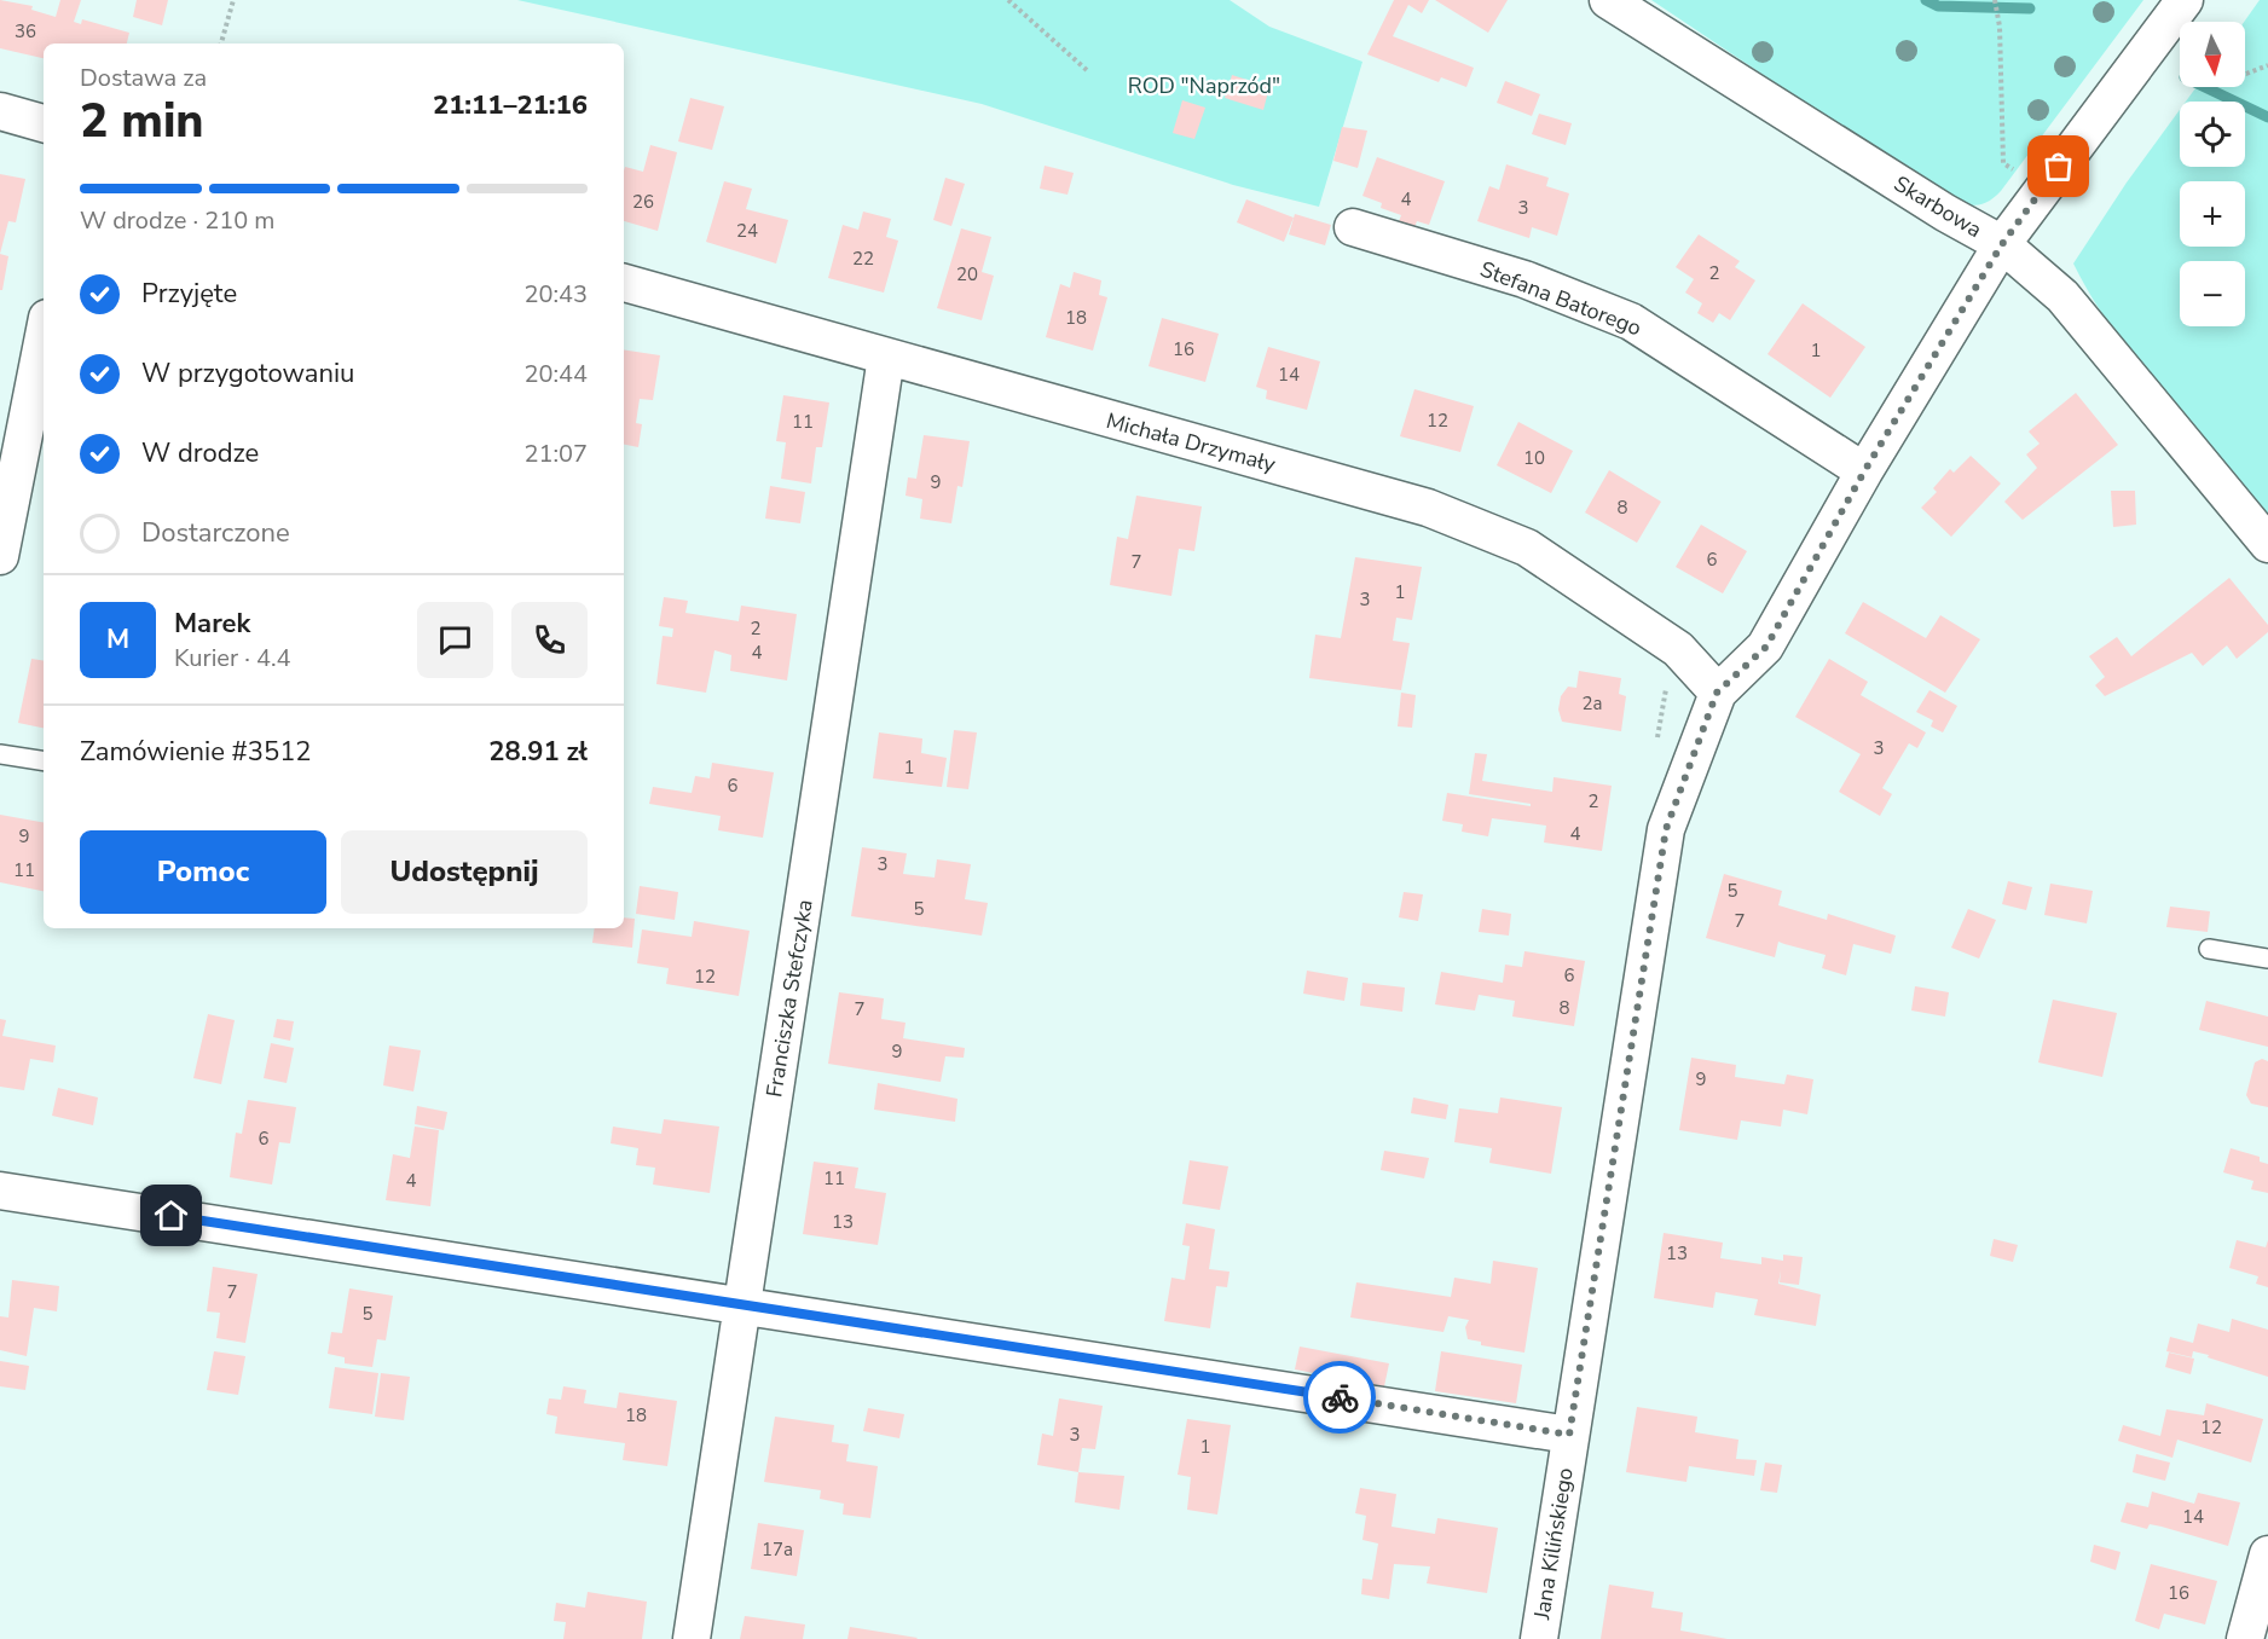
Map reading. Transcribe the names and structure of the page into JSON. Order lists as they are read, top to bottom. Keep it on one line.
{"streets":{"street":["Skarbowa","Stefana Batorego","Michała Drzymały","Franciszka Stefczyka","Jana Kilińskiego"]},"crossings":[["Skarbowa","Jana Kilińskiego"],["Stefana Batorego","Jana Kilińskiego"],["Michała Drzymały","Franciszka Stefczyka"],["Michała Drzymały","Jana Kilińskiego"]],"parks":["ROD \"Naprzód\""],"house_numbers":["36","4","26","3","24","22","2","20","18","16","1","14","12","11","10","9","8","6","7","1","3","2","4","2a","3","1","6","2","4","9","3","11","5","5","7","6","12","8","7","9","9","6","11","4","13","13","7","5","18","12","3","1","14","17a","16"],"north":"bottom","page":{"map_buttons":["+","−"],"heading":["2 min","Dostawa za","21:11–21:16"],"panel":["Marek","Kurier · 4.4","Zamówienie #3512","28.91 zł"],"bar":"W drodze · 210 m","list":[["Przyjęte","20:43"],["W przygotowaniu","20:44"],["W drodze","21:07"],"Dostarczone"],"round":"M","buttons":["Pomoc","Udostępnij"]}}
